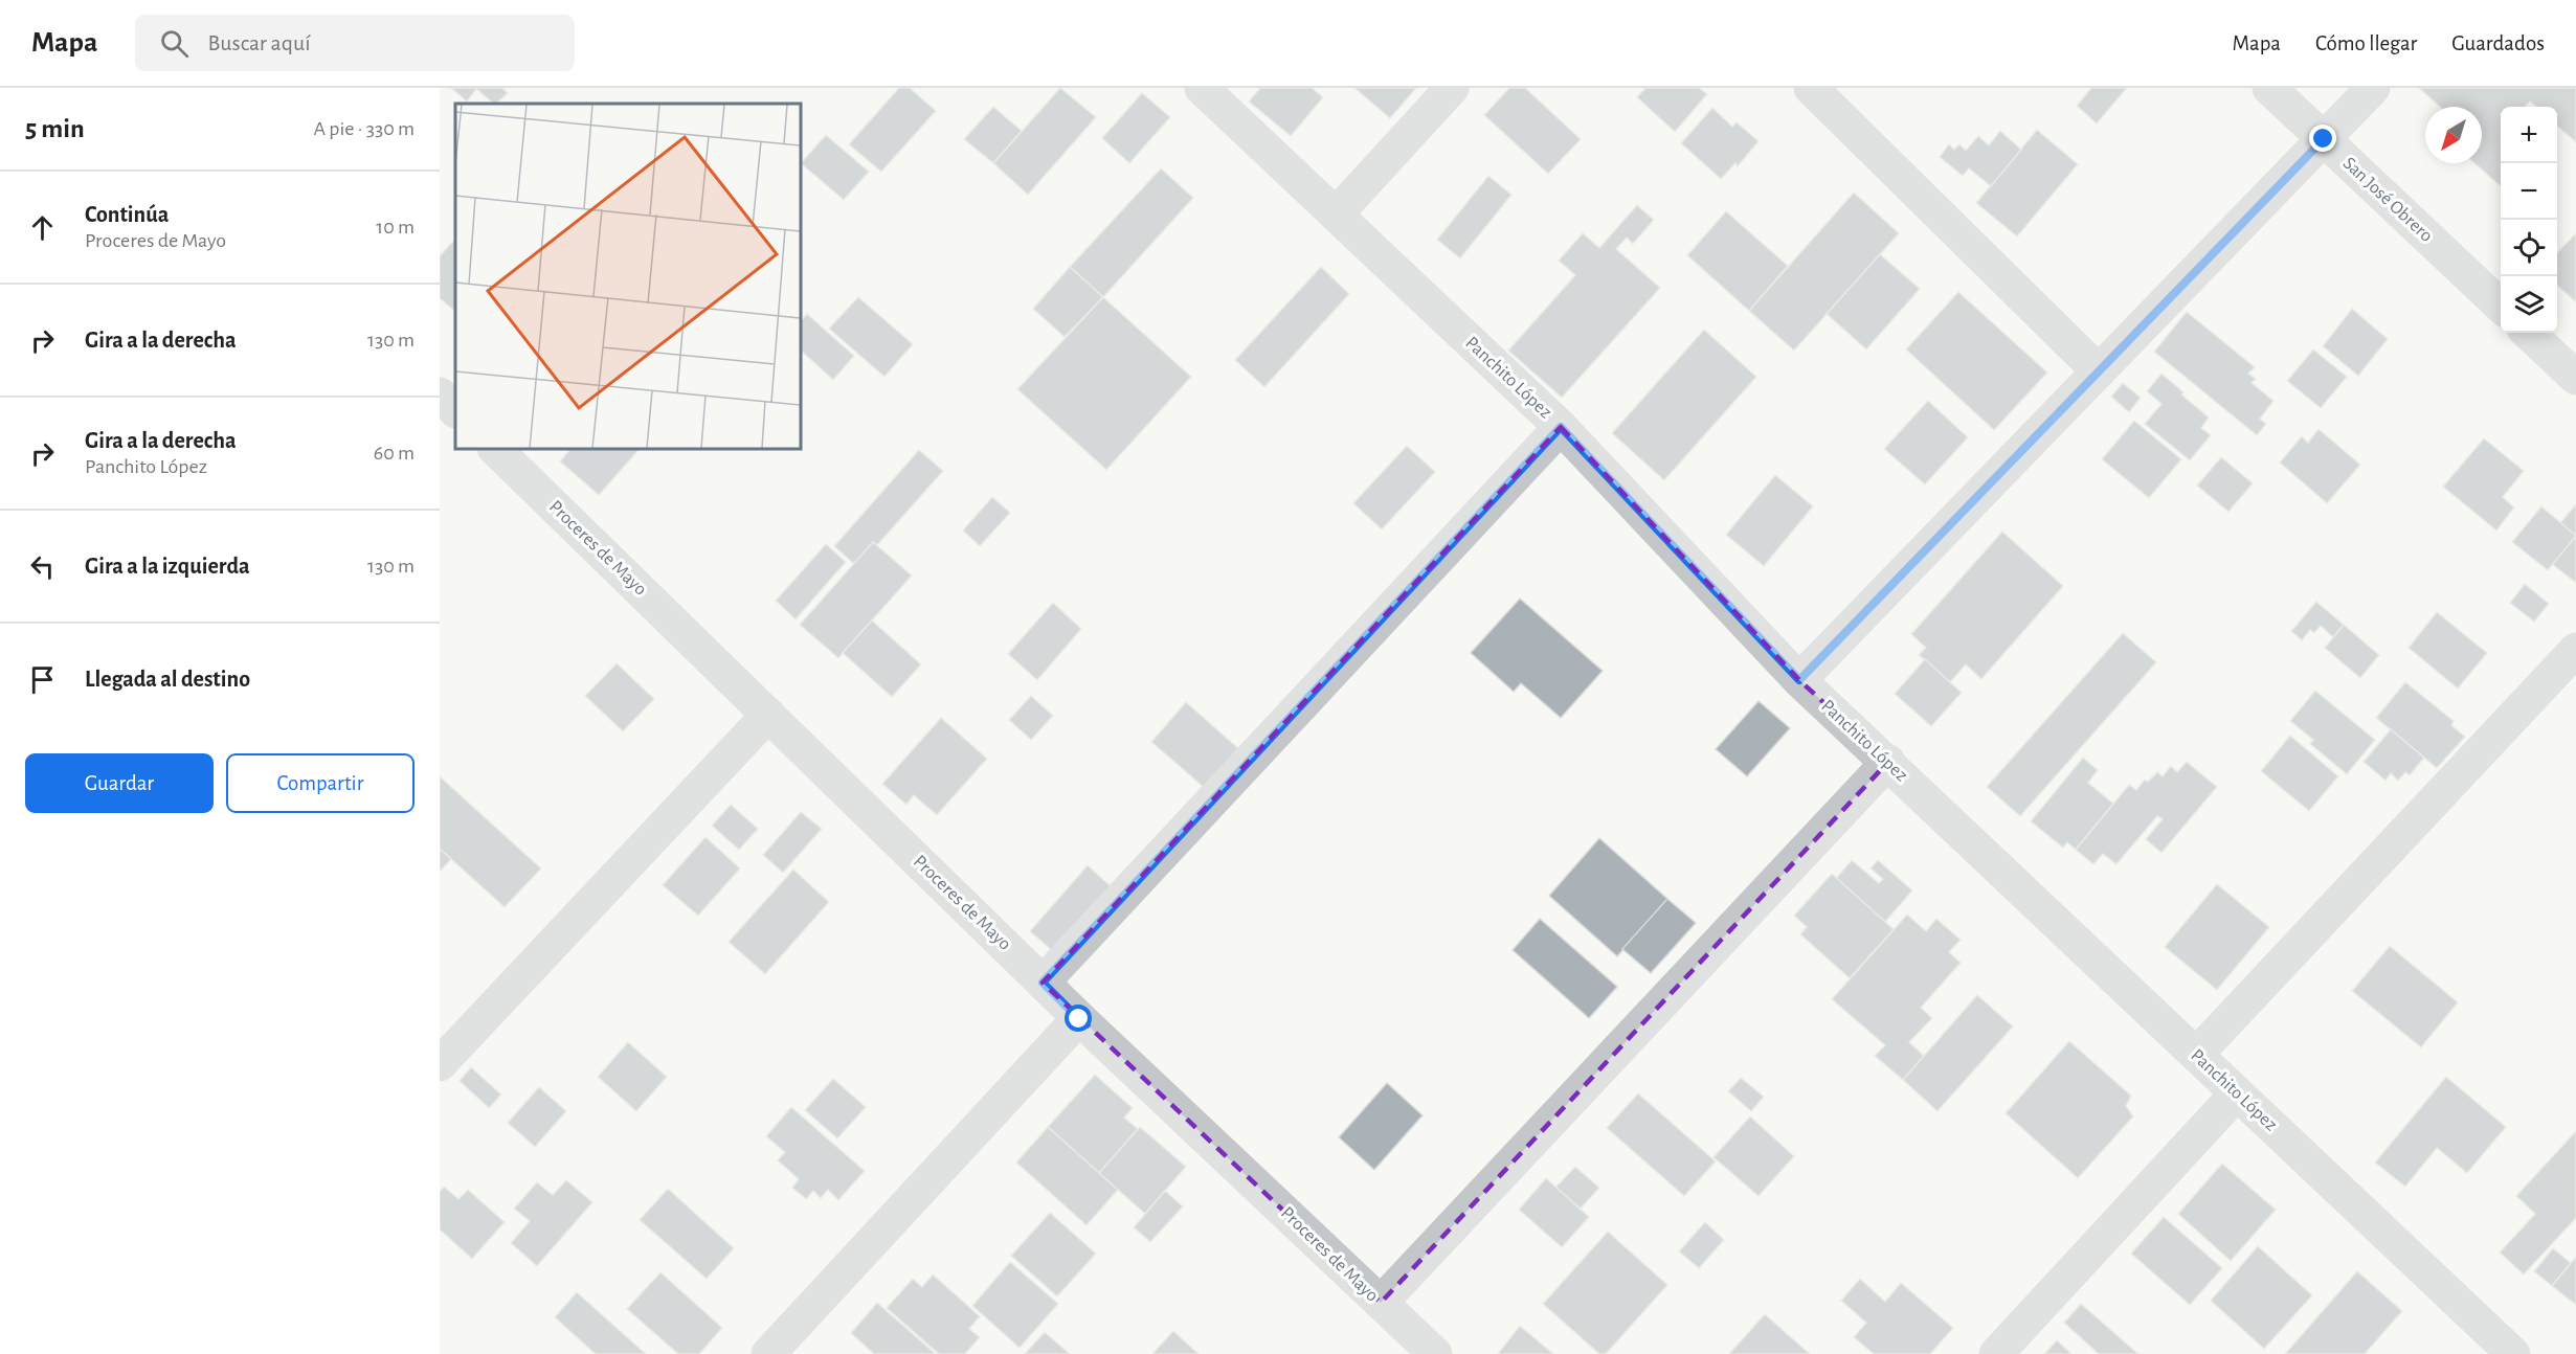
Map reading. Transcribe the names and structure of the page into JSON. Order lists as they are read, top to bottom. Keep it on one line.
{"streets":{"street":["San José Obrero","Panchito López","Proceres de Mayo"]},"north":"bottom left","page":{"header":"Mapa","search":"Buscar aquí","nav":["Mapa","Cómo llegar","Guardados"],"heading":["5 min","A pie · 330 m"],"map_buttons":["+","−"],"list":[["Continúa","Proceres de Mayo","10 m"],["Gira a la derecha","130 m"],["Gira a la derecha","Panchito López","60 m"],["Gira a la izquierda","130 m"],"Llegada al destino"],"buttons":["Guardar","Compartir"]}}
